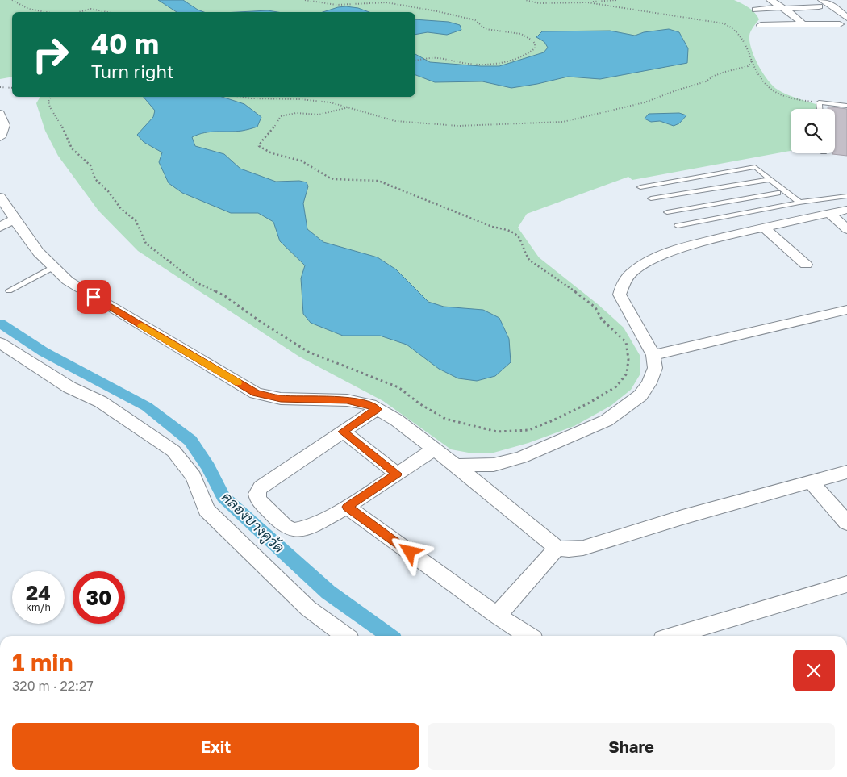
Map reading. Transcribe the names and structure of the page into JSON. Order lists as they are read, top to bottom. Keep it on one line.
{"water":["คลองบางคูวัด"],"page":{"turn":["40 m","Turn right"],"speed":"24 km/h","limit":"30","heading":["1 min","320 m · 22:27"],"buttons":["Exit","Share"]}}
